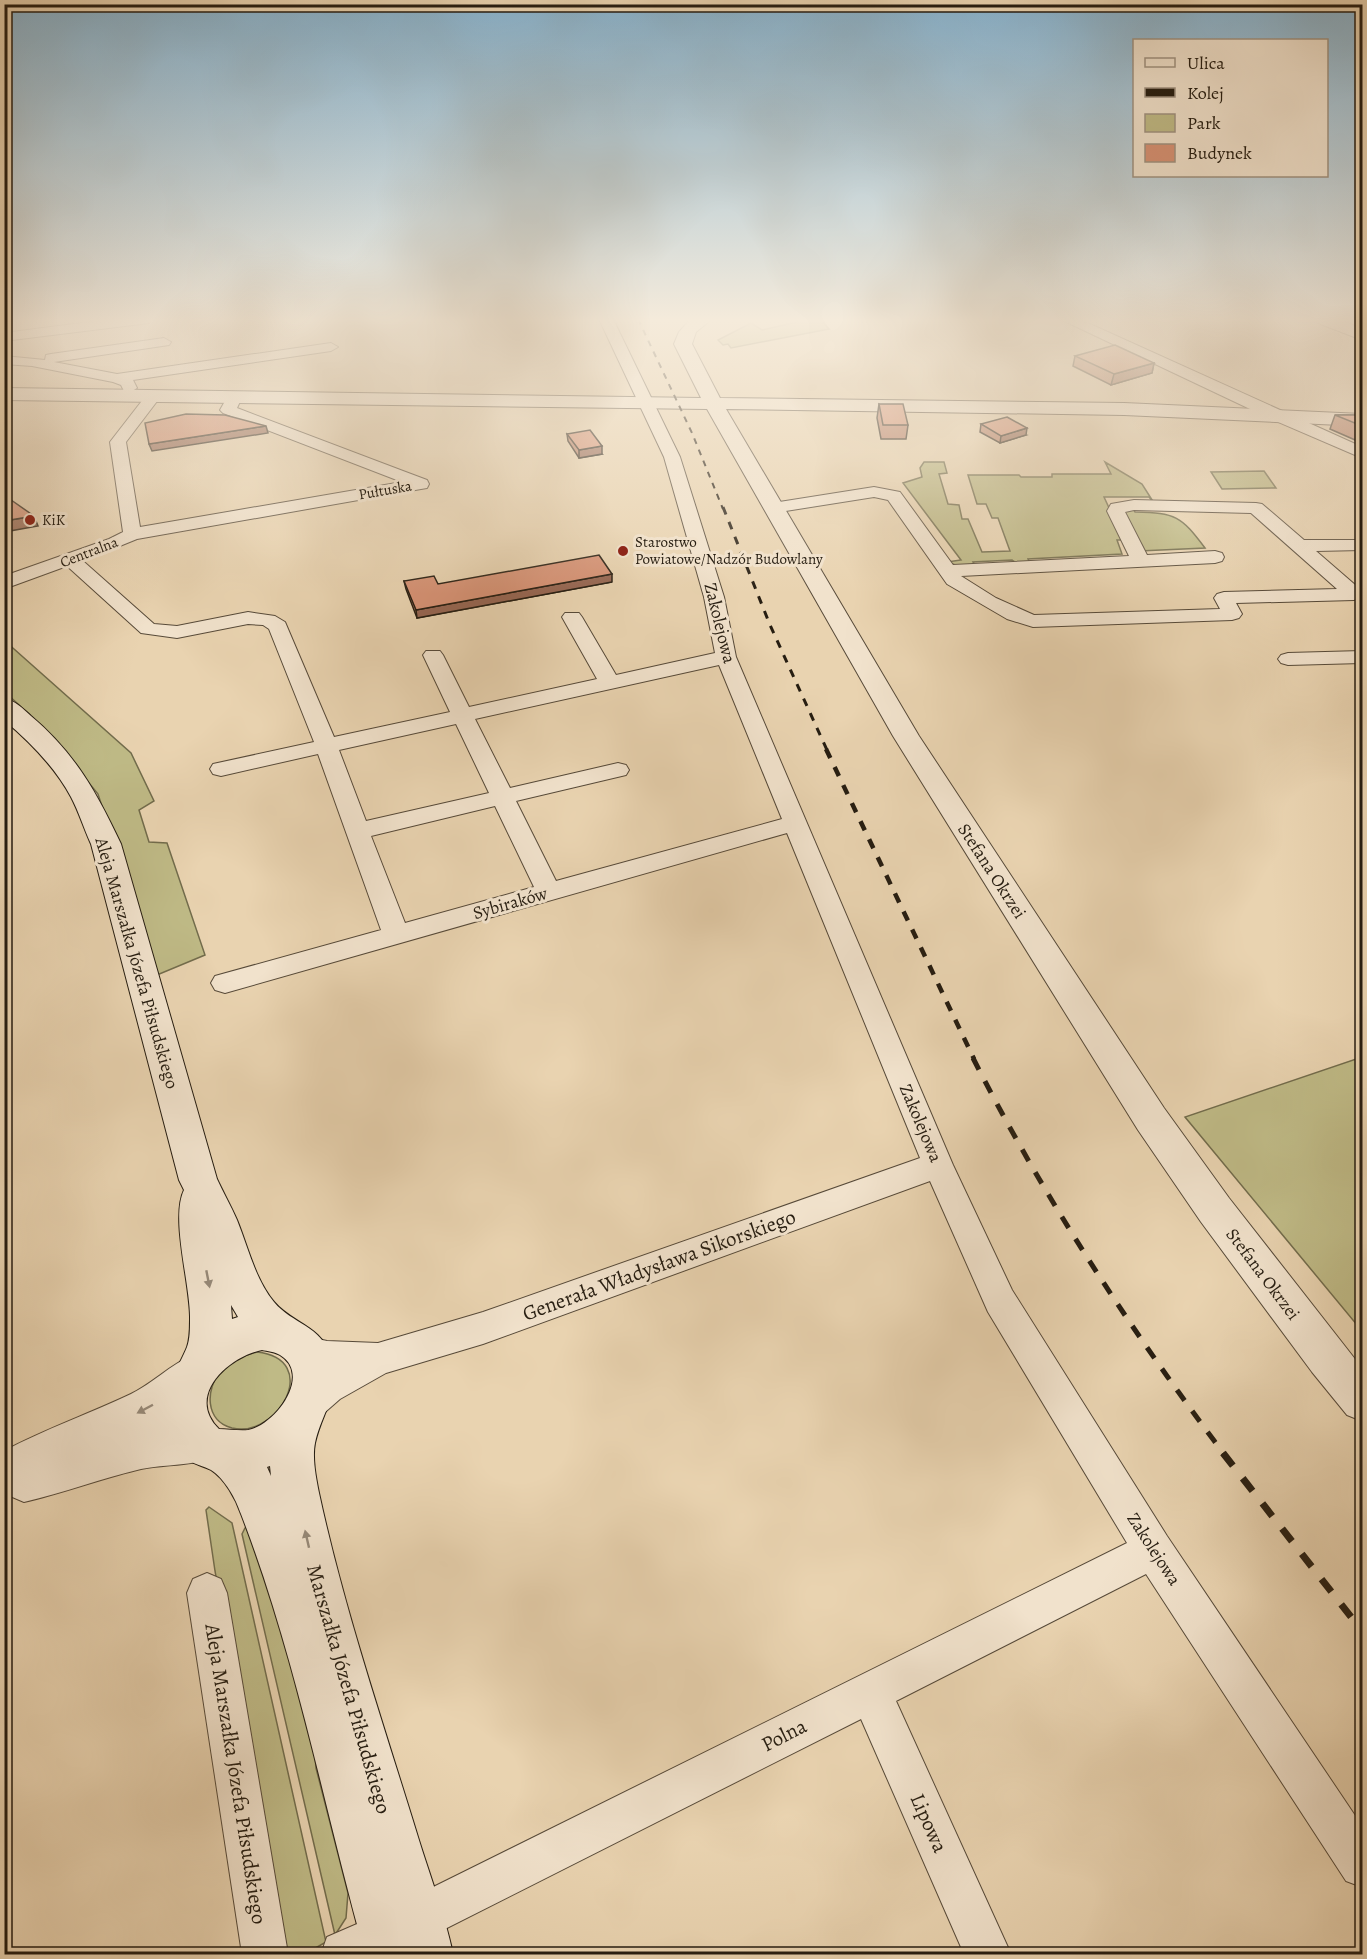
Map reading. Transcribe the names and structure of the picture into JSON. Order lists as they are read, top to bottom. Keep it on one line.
{"streets":{"street":["Pułtuska","Centralna","Zakolejowa","Stefana Okrzei","Sybiraków","Aleja Marszałka Józefa Piłsudskiego","Generała Władysława Sikorskiego","Marszałka Józefa Piłsudskiego","Polna","Lipowa"]},"crossings":[["Pułtuska","Centralna"],["Zakolejowa","Sybiraków"],["Zakolejowa","Generała Władysława Sikorskiego"],["Zakolejowa","Polna"],["Aleja Marszałka Józefa Piłsudskiego","Generała Władysława Sikorskiego"],["Aleja Marszałka Józefa Piłsudskiego","Marszałka Józefa Piłsudskiego"],["Generała Władysława Sikorskiego","Marszałka Józefa Piłsudskiego"],["Marszałka Józefa Piłsudskiego","Polna"],["Polna","Lipowa"]],"places":["KiK","Starostwo Powiatowe/Nadzór Budowlany"],"legend":["Ulica","Kolej","Park","Budynek"]}
